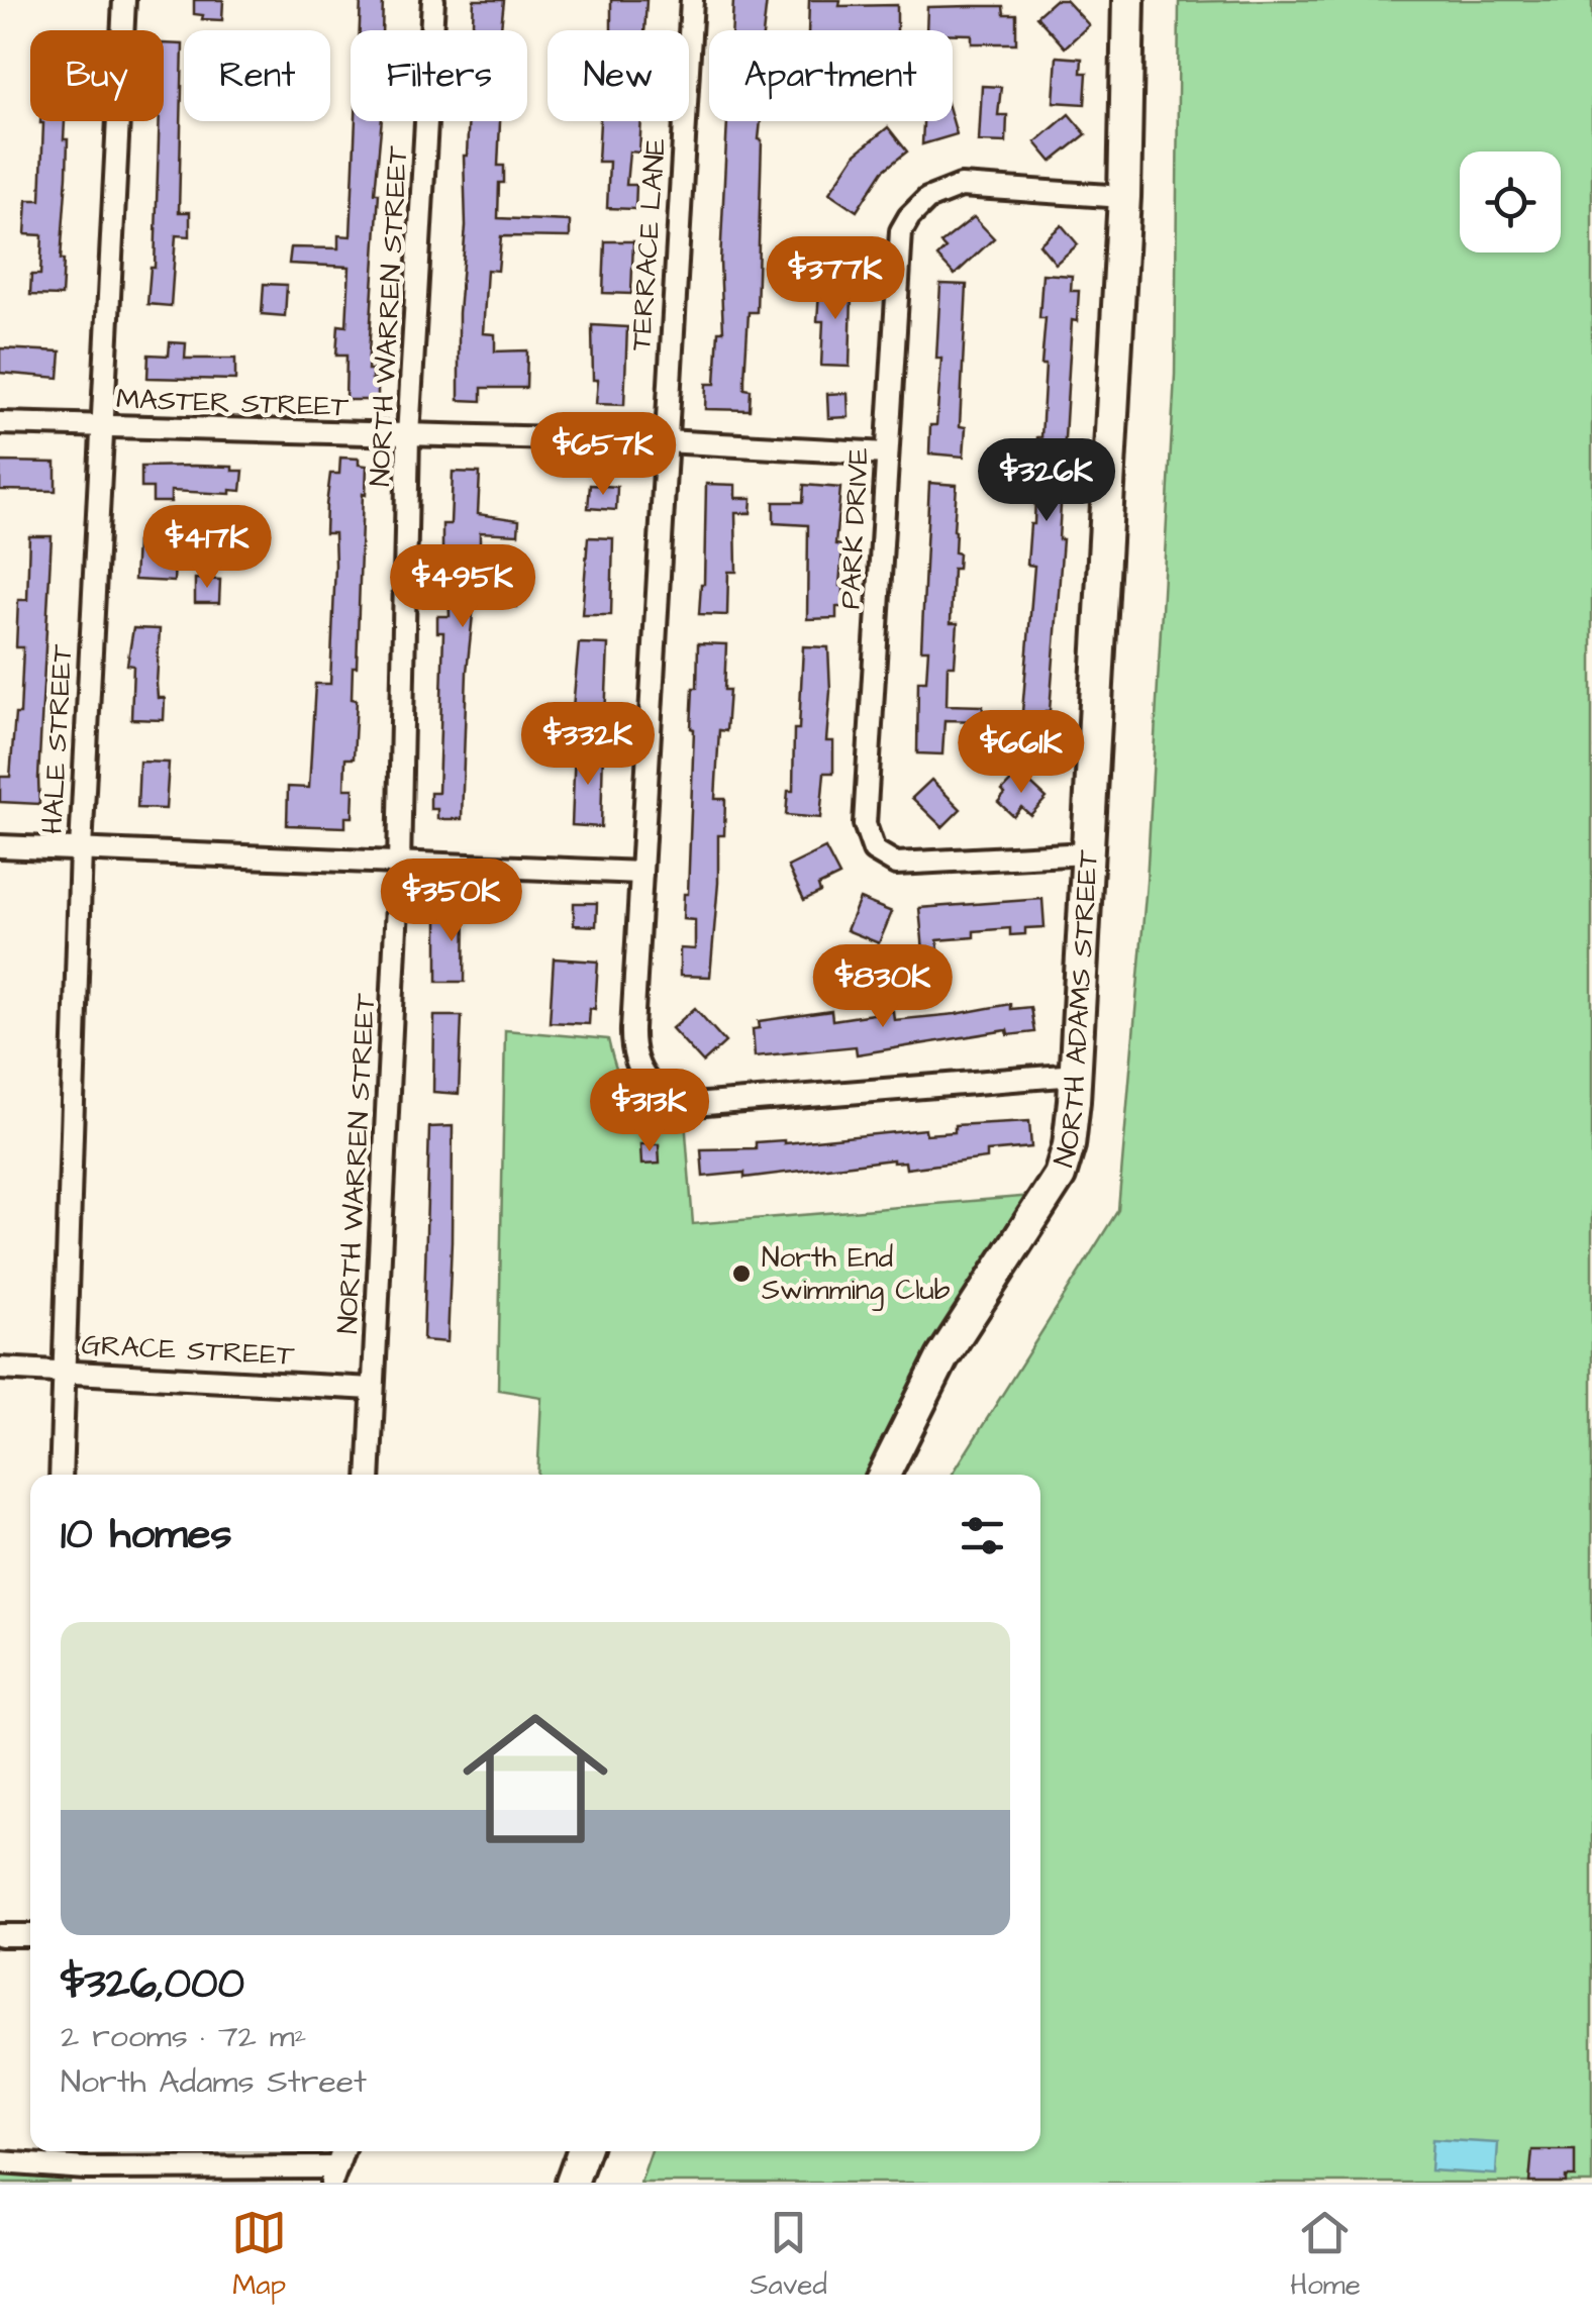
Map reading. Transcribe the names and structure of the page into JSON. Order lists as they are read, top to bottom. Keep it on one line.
{"streets":{"street":["TERRACE LANE","NORTH WARREN STREET","MASTER STREET","PARK DRIVE","HALE STREET","NORTH ADAMS STREET","GRACE STREET"]},"crossings":[["TERRACE LANE","MASTER STREET"],["TERRACE LANE","NORTH ADAMS STREET"],["NORTH WARREN STREET","MASTER STREET"],["NORTH WARREN STREET","GRACE STREET"],["MASTER STREET","PARK DRIVE"],["MASTER STREET","HALE STREET"],["PARK DRIVE","NORTH ADAMS STREET"],["HALE STREET","GRACE STREET"]],"places":["North End Swimming Club"],"page":{"chip":["Buy","Rent","Filters","New","Apartment"],"price":["$377K","$657K","$326K","$417K","$495K","$332K","$661K","$350K","$830K","$313K"],"heading":"10 homes","list":[{"name":"$326,000","note":"2 rooms · 72 m² · North Adams Street"}],"tabs":["Map","Saved","Home"]}}
